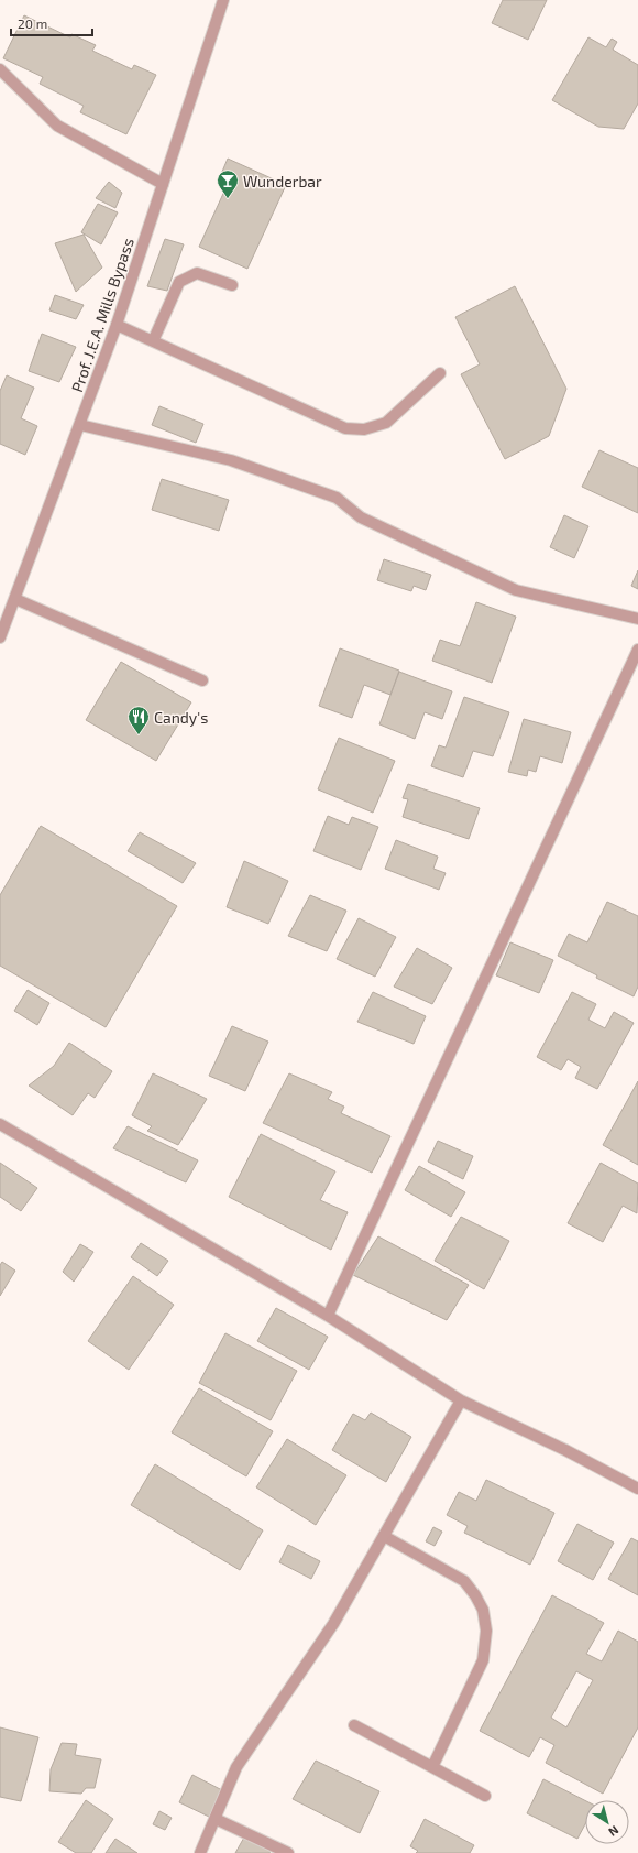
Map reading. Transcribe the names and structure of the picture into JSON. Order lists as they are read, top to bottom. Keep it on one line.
{"streets":{"street":["Prof. J.E.A. Mills Bypass"]},"places":{"bar":["Wunderbar"],"restaurant":["Candy's"]},"scale_bar":"20 m","north":"bottom right"}
